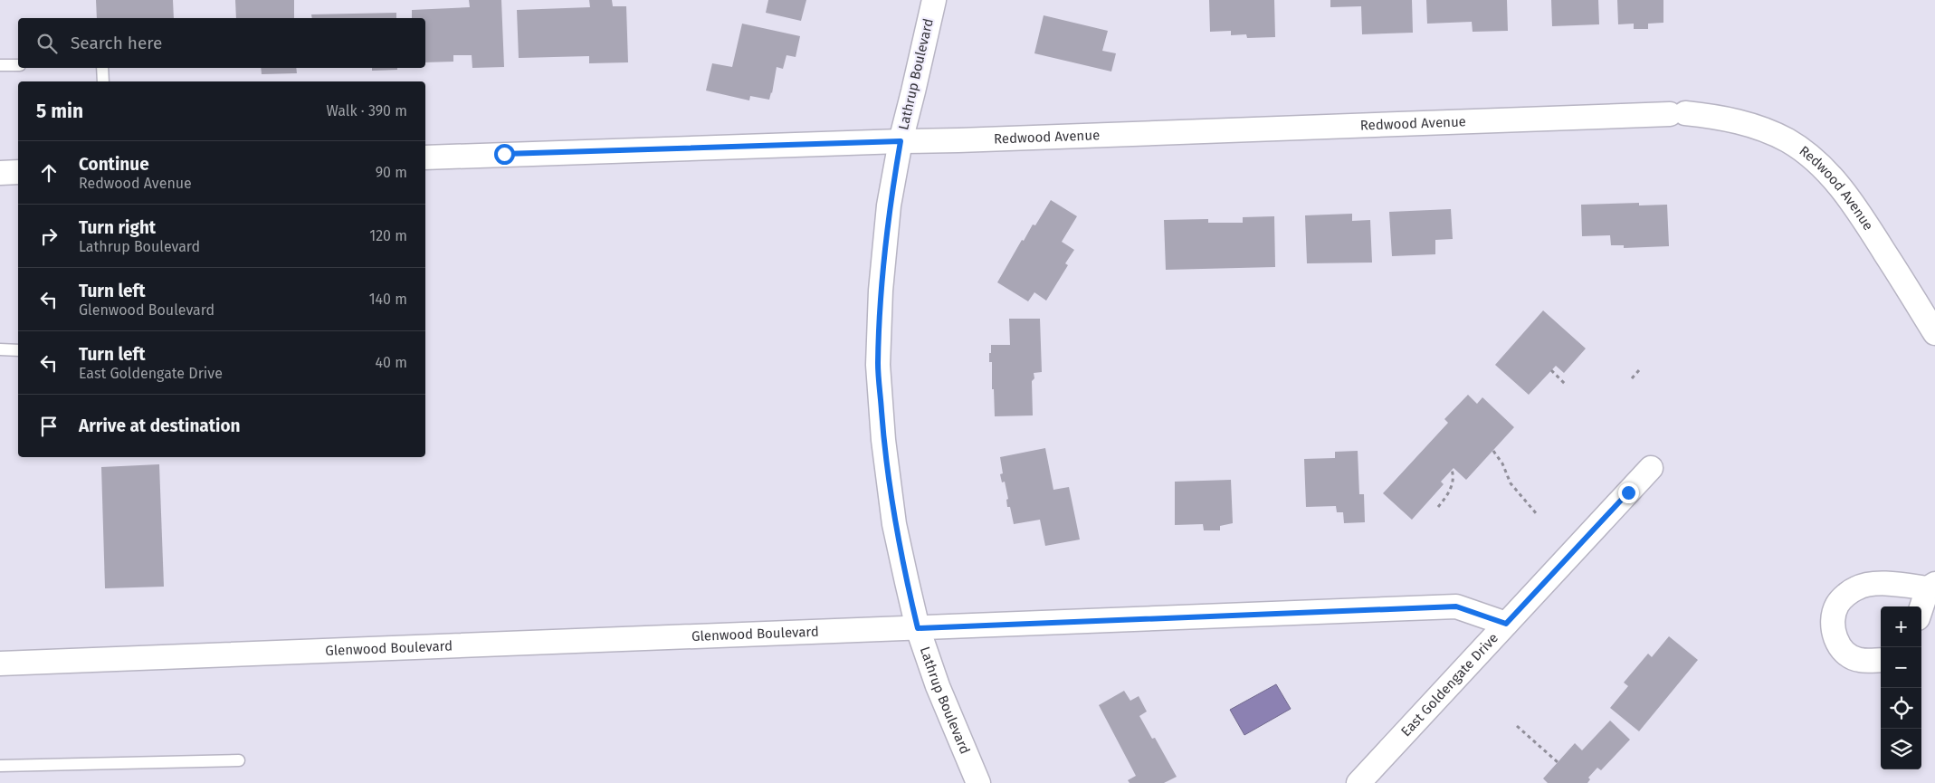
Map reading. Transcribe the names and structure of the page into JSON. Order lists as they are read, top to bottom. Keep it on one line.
{"streets":{"street":["Lathrup Boulevard","Redwood Avenue","Glenwood Boulevard","East Goldengate Drive"]},"crossings":[["Lathrup Boulevard","Redwood Avenue"],["Lathrup Boulevard","Glenwood Boulevard"],["Glenwood Boulevard","East Goldengate Drive"]],"page":{"search":"Search here","heading":["5 min","Walk · 390 m"],"list":[["Continue","Redwood Avenue","90 m"],["Turn right","Lathrup Boulevard","120 m"],["Turn left","Glenwood Boulevard","140 m"],["Turn left","East Goldengate Drive","40 m"],"Arrive at destination"],"map_buttons":["+","−"]}}
